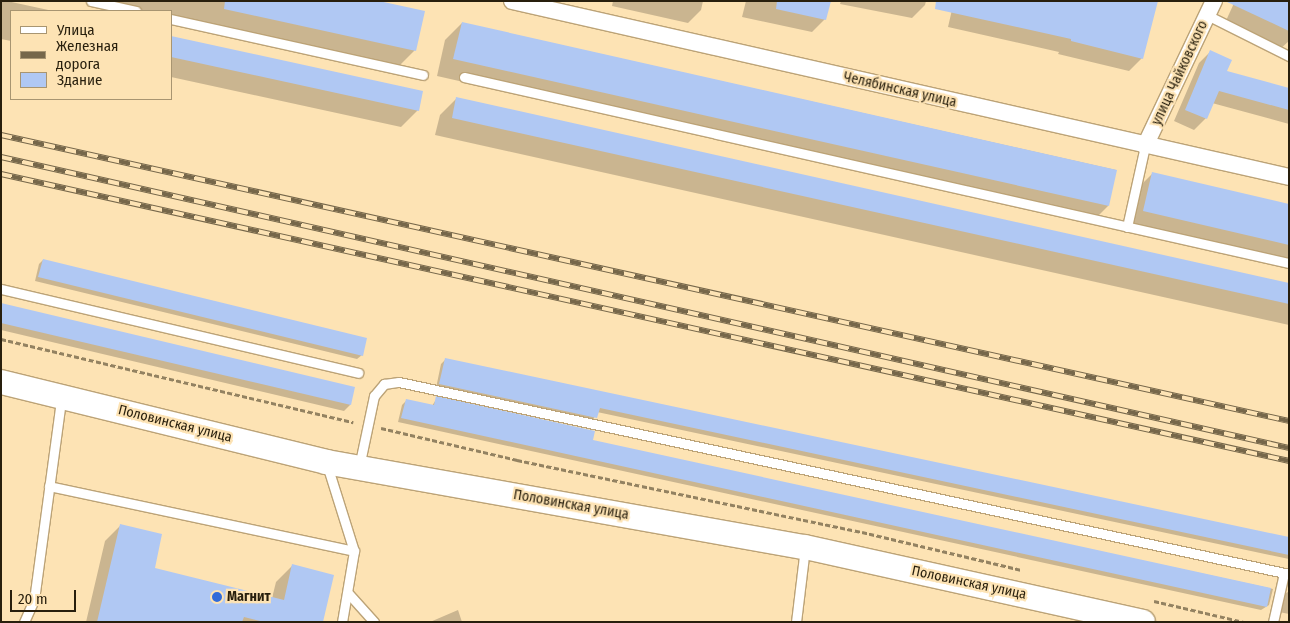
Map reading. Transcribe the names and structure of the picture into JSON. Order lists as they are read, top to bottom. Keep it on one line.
{"streets":{"main road":["Половинская улица"],"street":["улица Чайковского","Челябинская улица"]},"crossings":[["улица Чайковского","Челябинская улица"]],"places":["Магнит"],"legend":["Улица","Железная дорога","Здание"],"scale_bar":"20 m"}
